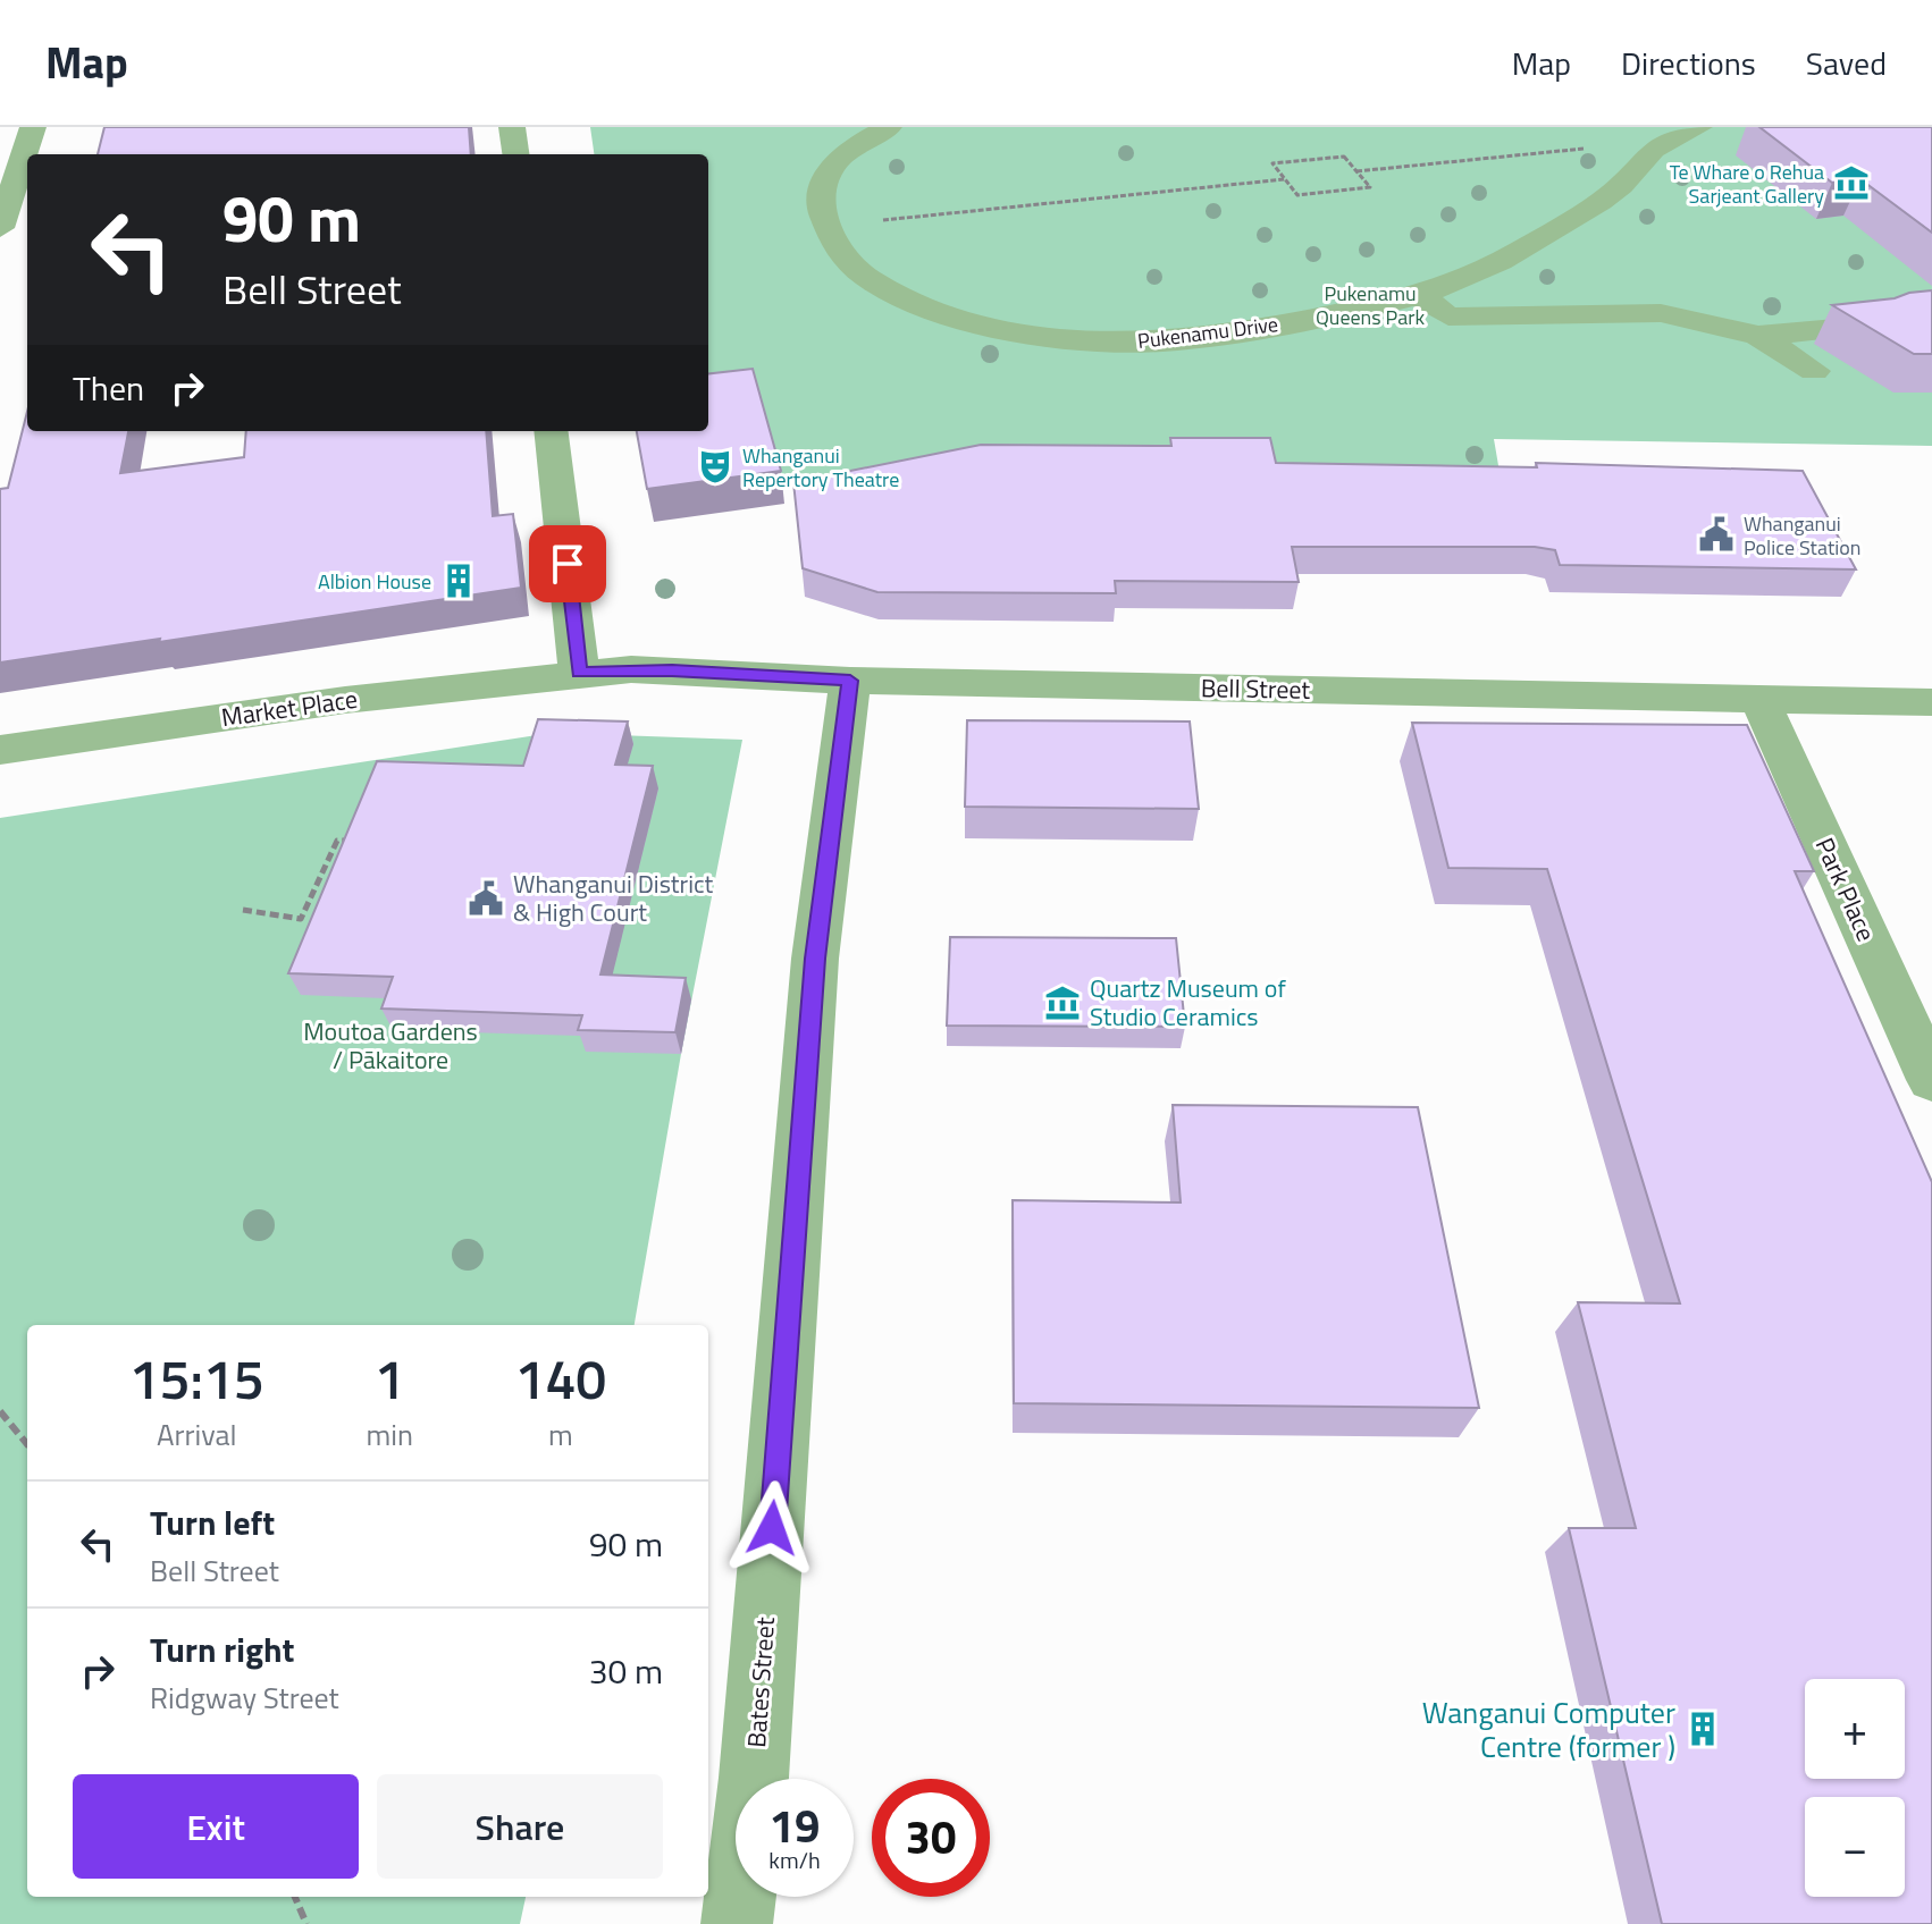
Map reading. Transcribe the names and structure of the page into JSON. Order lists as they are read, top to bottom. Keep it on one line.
{"streets":{"street":["Pukenamu Drive","Bell Street","Market Place","Park Place","Bates Street"]},"crossings":[["Bell Street","Market Place"],["Bell Street","Park Place"],["Bell Street","Bates Street"]],"parks":["Pukenamu Queens Park","Moutoa Gardens / Pākaitore"],"places":{"museum":["Te Whare o Rehua Sarjeant Gallery","Quartz Museum of Studio Ceramics"],"theatre":["Whanganui Repertory Theatre"],"public building":["Whanganui Police Station","Whanganui District & High Court"],"building":["Albion House","Wanganui Computer Centre (former )"]},"page":{"header":"Map","nav":["Map","Directions","Saved"],"turn":["90 m","Bell Street"],"then":"Then","eta":["15:15","Arrival","1","min","140","m"],"list":[{"name":"Turn left","note":"Bell Street","value":"90 m"},{"name":"Turn right","note":"Ridgway Street","value":"30 m"}],"map_buttons":["+","−"],"buttons":["Exit","Share"],"speed":"19 km/h","limit":"30"}}
